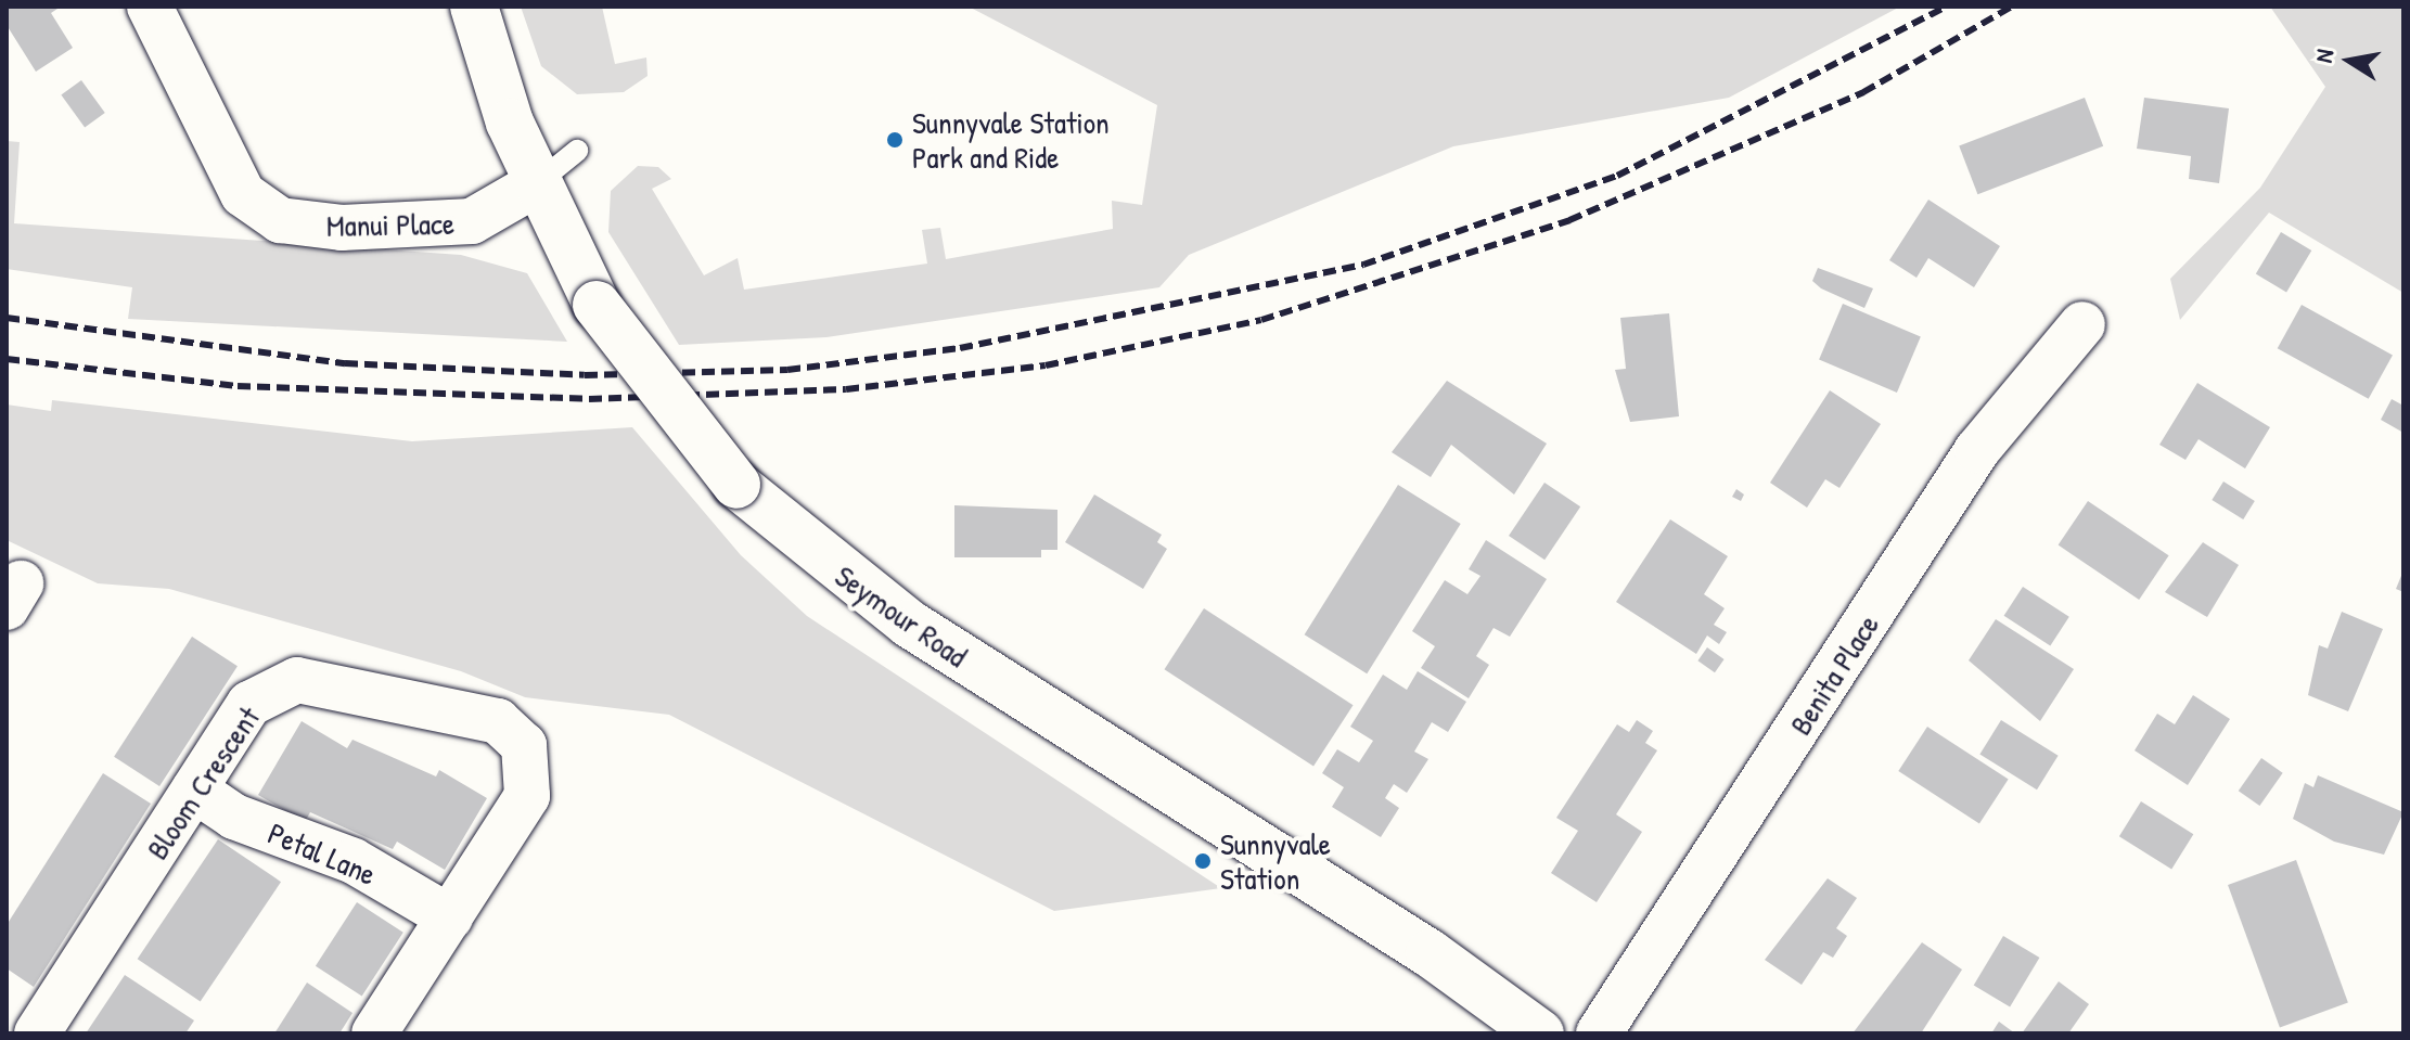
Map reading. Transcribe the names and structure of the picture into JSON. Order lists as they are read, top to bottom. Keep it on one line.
{"streets":{"main road":["Seymour Road"],"street":["Manui Place","Benita Place","Bloom Crescent","Petal Lane"]},"crossings":[["Manui Place","Seymour Road"],["Bloom Crescent","Petal Lane"]],"places":["Sunnyvale Station Park and Ride","Sunnyvale Station"],"north":"left"}
